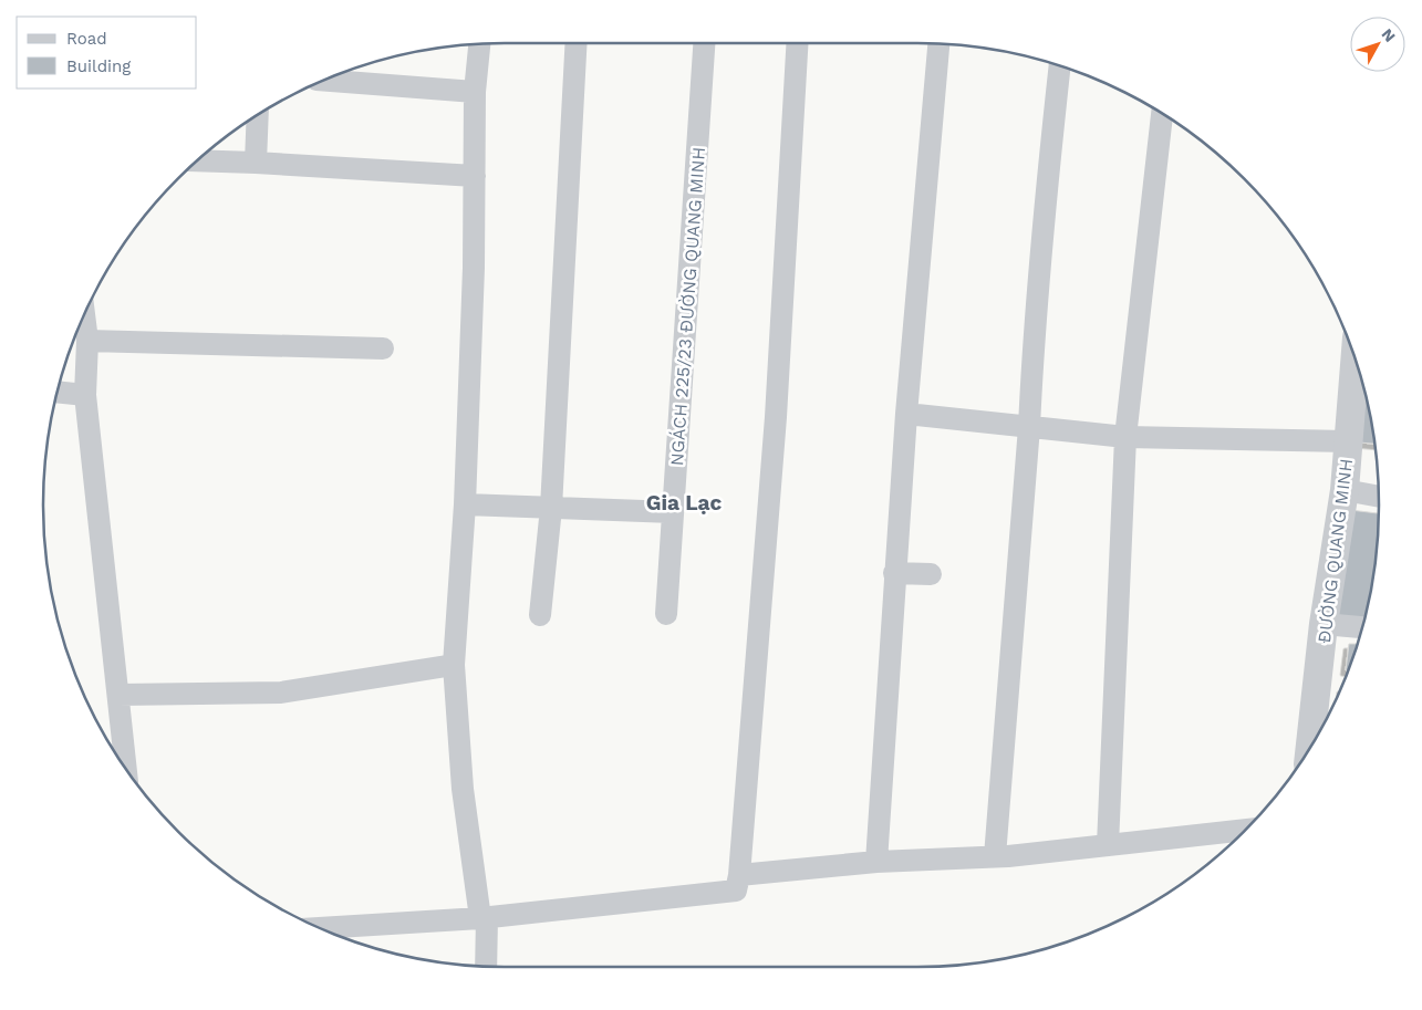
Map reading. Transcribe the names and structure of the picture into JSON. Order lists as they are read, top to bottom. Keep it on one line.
{"streets":{"street":["NGÁCH 225/23 ĐƯỜNG QUANG MINH","ĐƯỜNG QUANG MINH"]},"districts":["Gia Lạc"],"legend":["Road","Building"],"north":"top right"}
